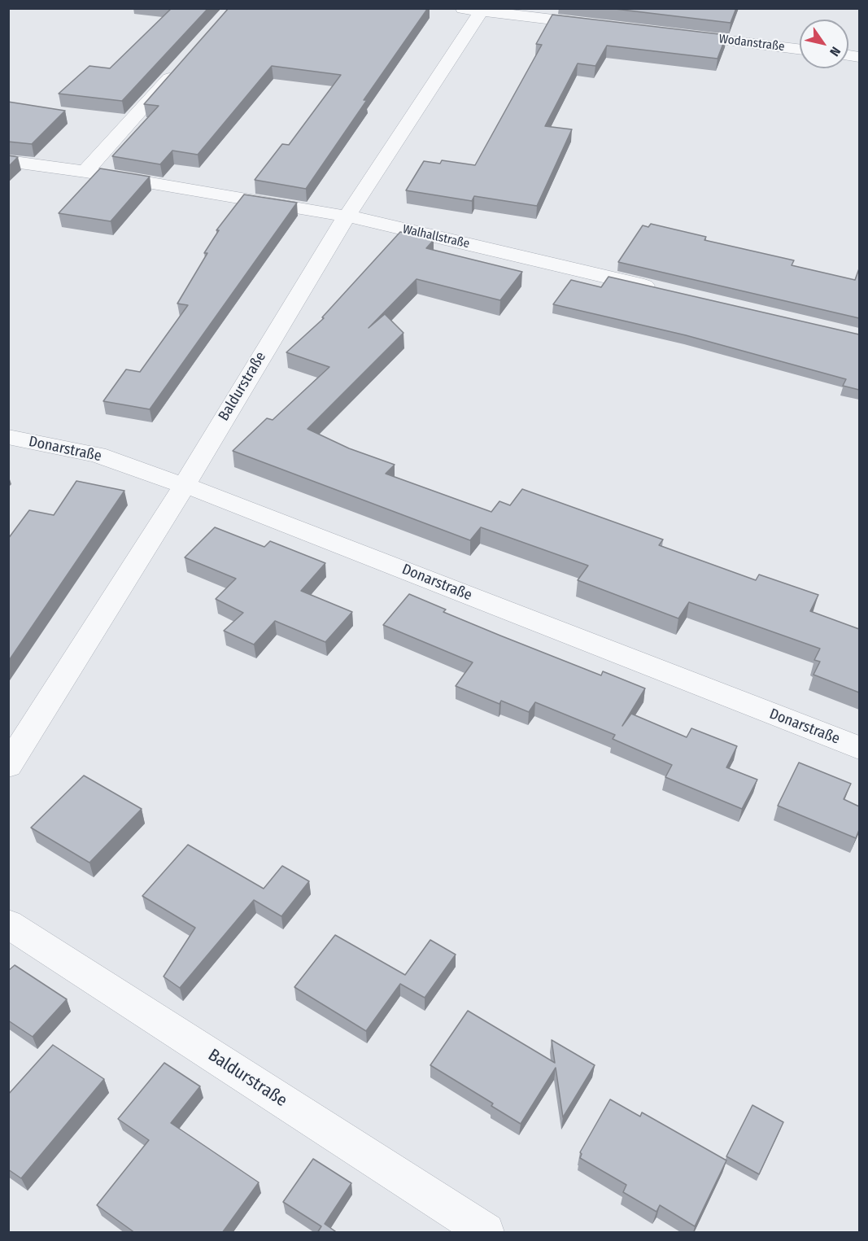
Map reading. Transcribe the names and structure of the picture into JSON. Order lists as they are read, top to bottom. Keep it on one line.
{"streets":{"street":["Wodanstraße","Walhallstraße","Baldurstraße","Donarstraße"]},"crossings":[["Walhallstraße","Baldurstraße"],["Baldurstraße","Donarstraße"]],"north":"bottom right"}
